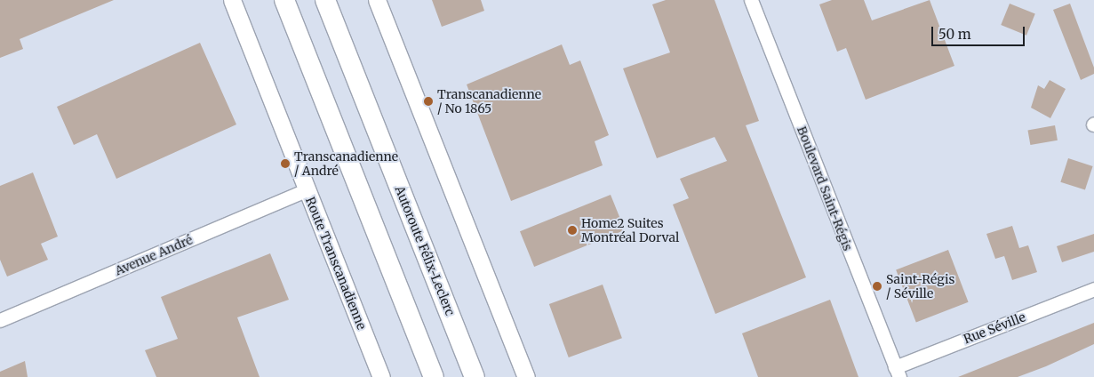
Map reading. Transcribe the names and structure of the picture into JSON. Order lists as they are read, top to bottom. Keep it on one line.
{"streets":{"highway":["Autoroute Félix-Leclerc"],"main road":["Route Transcanadienne"],"street":["Boulevard Saint-Régis","Avenue André","Rue Séville"]},"crossings":[["Boulevard Saint-Régis","Rue Séville"],["Avenue André","Route Transcanadienne"]],"places":["Transcanadienne / No 1865","Transcanadienne / André","Home2 Suites Montréal Dorval","Saint-Régis / Séville"],"scale_bar":"50 m"}
